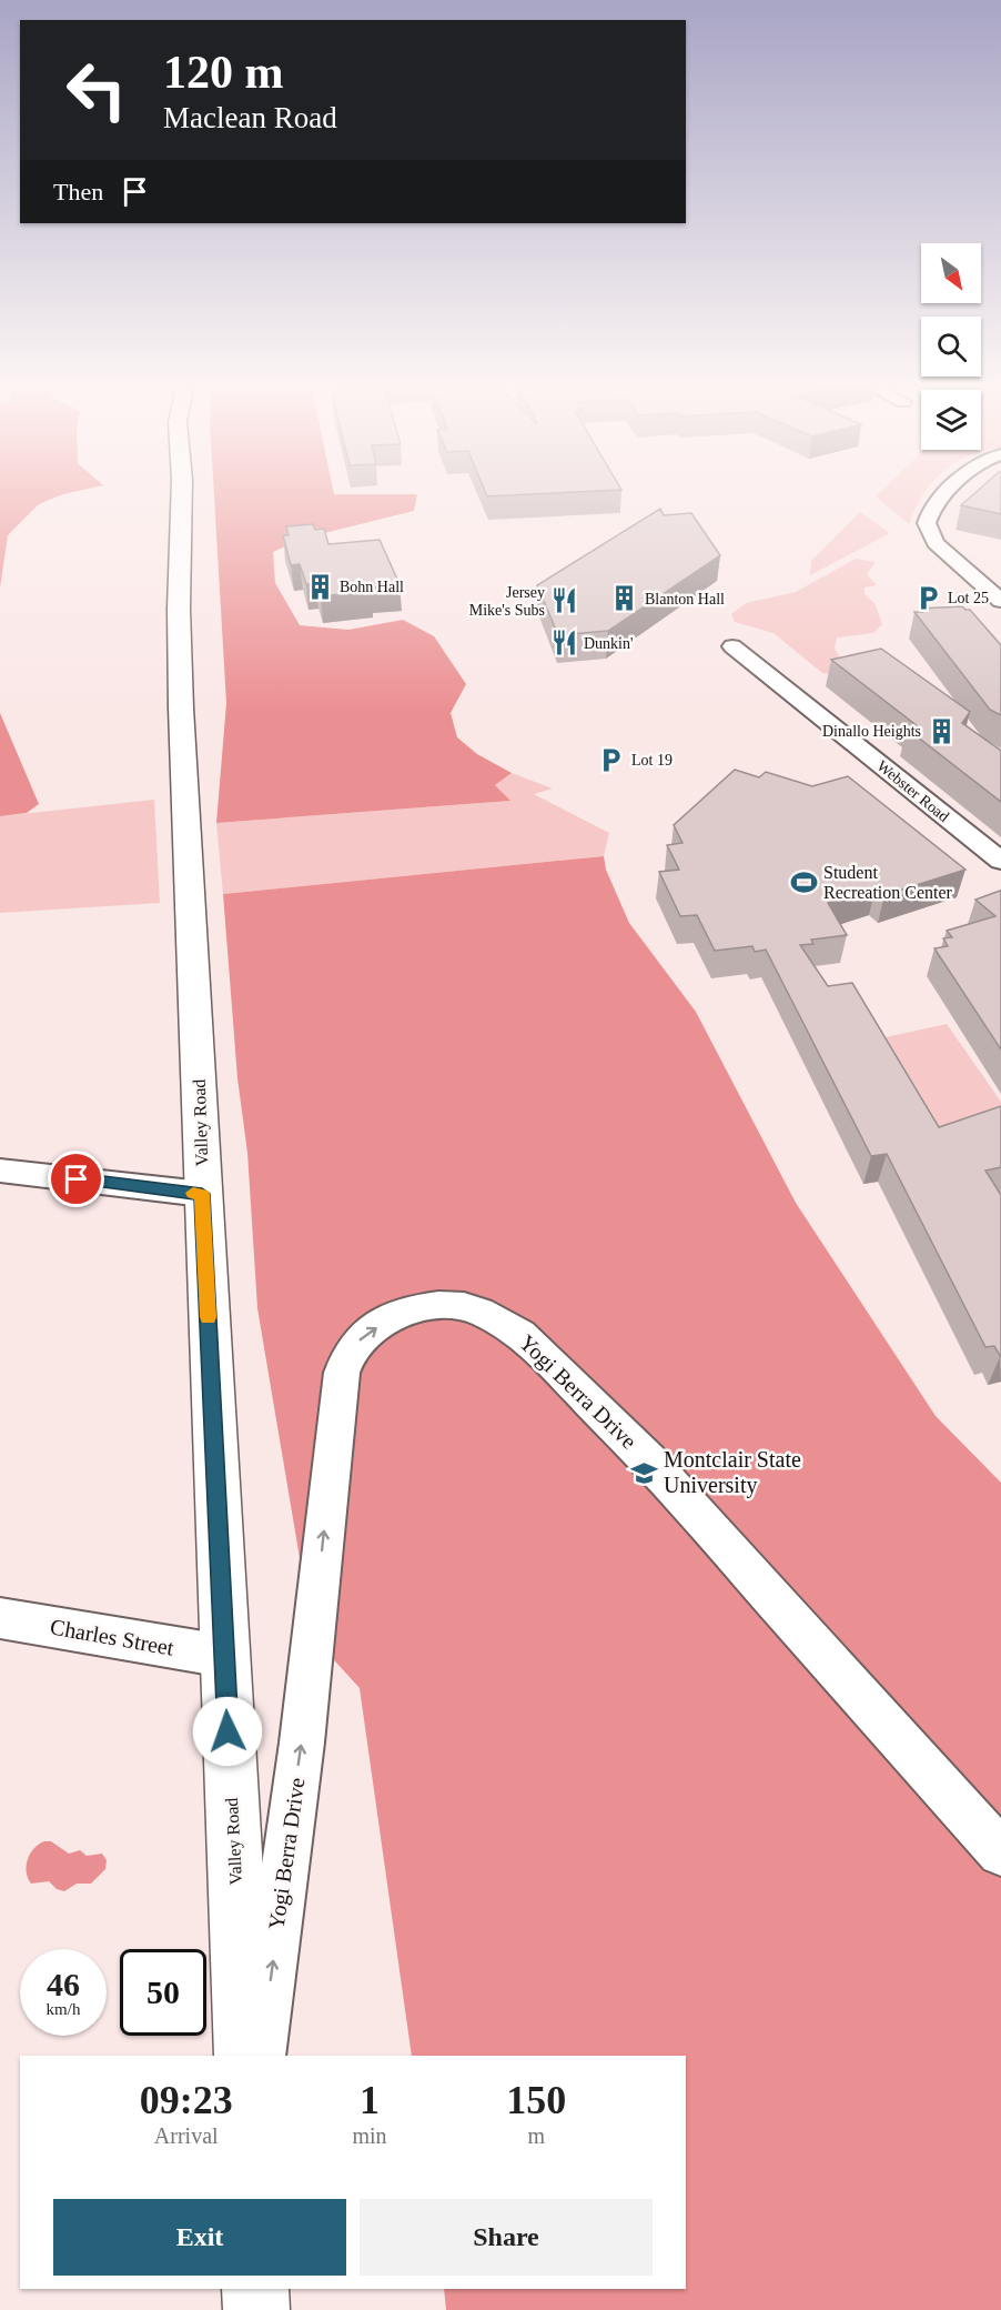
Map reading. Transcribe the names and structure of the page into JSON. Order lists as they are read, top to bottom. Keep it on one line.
{"streets":{"main road":["Valley Road"],"street":["Webster Road","Yogi Berra Drive","Charles Street"]},"crossings":[["Valley Road","Charles Street"]],"places":{"building":["Bohn Hall","Blanton Hall","Dinallo Heights"],"parking":["Lot 25","Lot 19"],"restaurant":["Jersey Mike's Subs","Dunkin'"],"sports":["Student Recreation Center"],"school or university":["Montclair State University"]},"north":"bottom right","page":{"turn":["120 m","Maclean Road"],"then":"Then","speed":"46 km/h","limit":"50","eta":["09:23","Arrival","1","min","150","m"],"buttons":["Exit","Share"]}}
